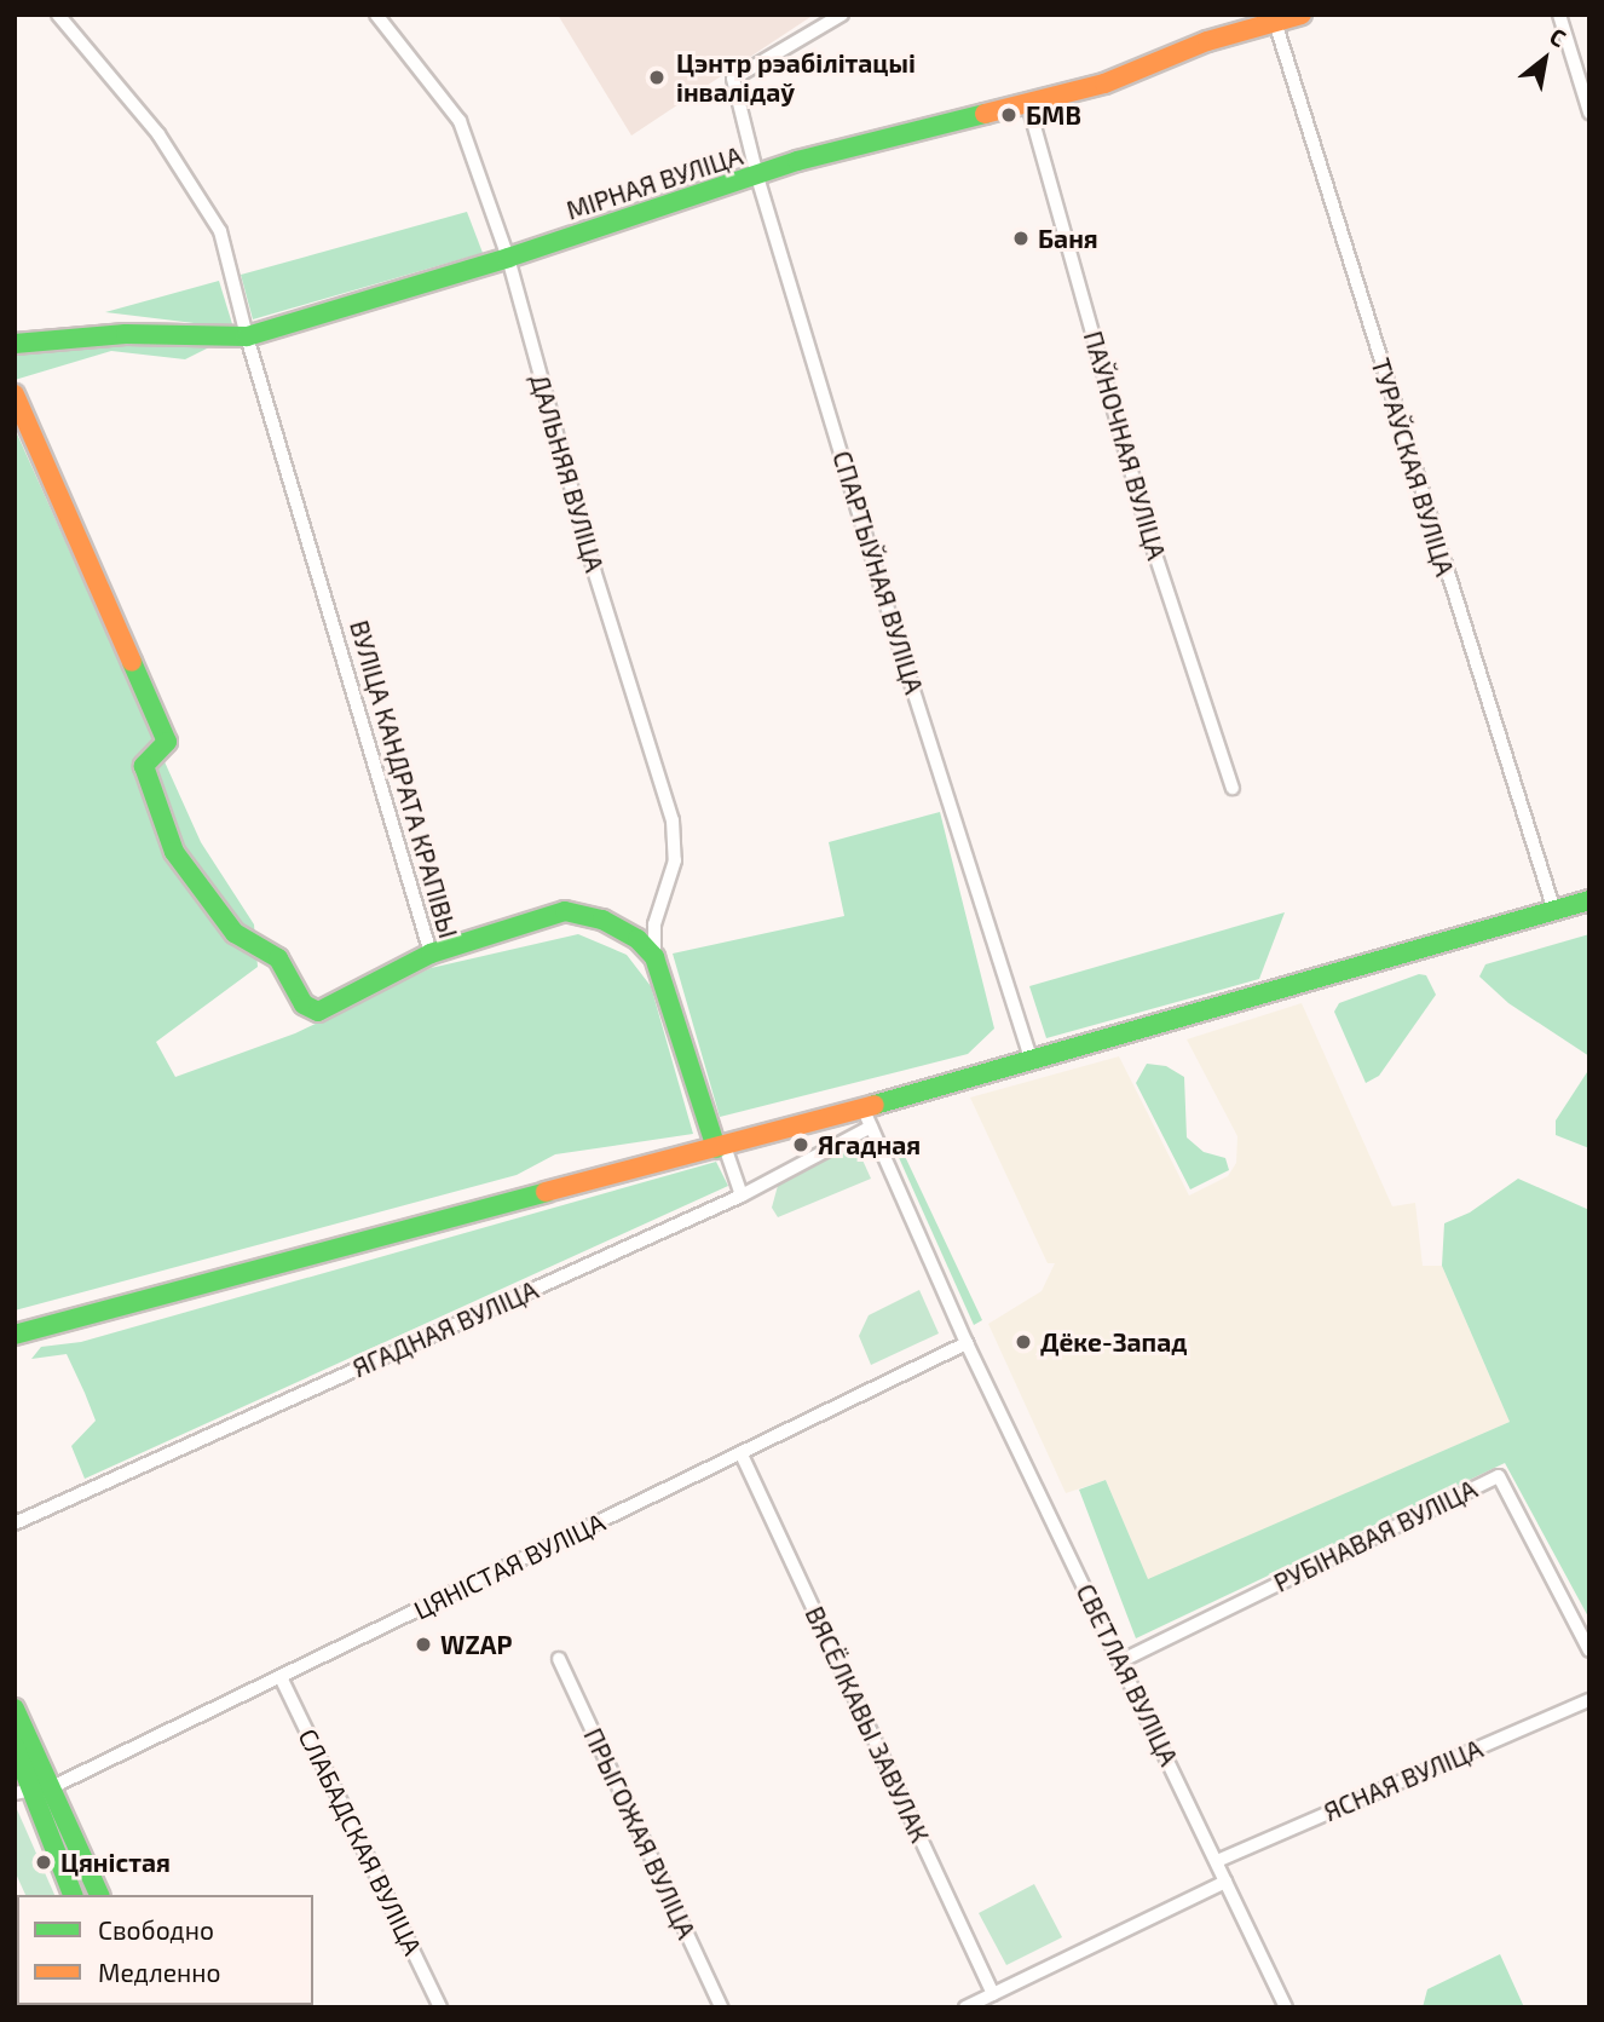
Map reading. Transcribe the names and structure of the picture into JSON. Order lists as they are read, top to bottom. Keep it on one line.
{"streets":{"street":["МІРНАЯ ВУЛІЦА","ПАЎНОЧНАЯ ВУЛІЦА","ТУРАЎСКАЯ ВУЛІЦА","ДАЛЬНЯЯ ВУЛІЦА","СПАРТЫЎНАЯ ВУЛІЦА","ВУЛІЦА КАНДРАТА КРАПІВЫ","ЯГАДНАЯ ВУЛІЦА","РУБІНАВАЯ ВУЛІЦА","ЦЯНІСТАЯ ВУЛІЦА","СВЕТЛАЯ ВУЛІЦА","ВЯСЁЛКАВЫ ЗАВУЛАК","ЯСНАЯ ВУЛІЦА","ПРЫГОЖАЯ ВУЛІЦА","СЛАБАДСКАЯ ВУЛІЦА"]},"crossings":[["МІРНАЯ ВУЛІЦА","ПАЎНОЧНАЯ ВУЛІЦА"],["МІРНАЯ ВУЛІЦА","ТУРАЎСКАЯ ВУЛІЦА"],["МІРНАЯ ВУЛІЦА","ДАЛЬНЯЯ ВУЛІЦА"],["МІРНАЯ ВУЛІЦА","СПАРТЫЎНАЯ ВУЛІЦА"],["МІРНАЯ ВУЛІЦА","ВУЛІЦА КАНДРАТА КРАПІВЫ"],["ЯГАДНАЯ ВУЛІЦА","СВЕТЛАЯ ВУЛІЦА"],["РУБІНАВАЯ ВУЛІЦА","СВЕТЛАЯ ВУЛІЦА"],["ЦЯНІСТАЯ ВУЛІЦА","СВЕТЛАЯ ВУЛІЦА"],["ЦЯНІСТАЯ ВУЛІЦА","ВЯСЁЛКАВЫ ЗАВУЛАК"],["ЦЯНІСТАЯ ВУЛІЦА","СЛАБАДСКАЯ ВУЛІЦА"],["СВЕТЛАЯ ВУЛІЦА","ЯСНАЯ ВУЛІЦА"]],"places":["Цэнтр рэабілітацыі інвалідаў","БМВ","Баня","Ягадная","Дёке-Запад","WZAP","Цяністая"],"legend":["Свободно","Медленно"],"north":"top right"}
